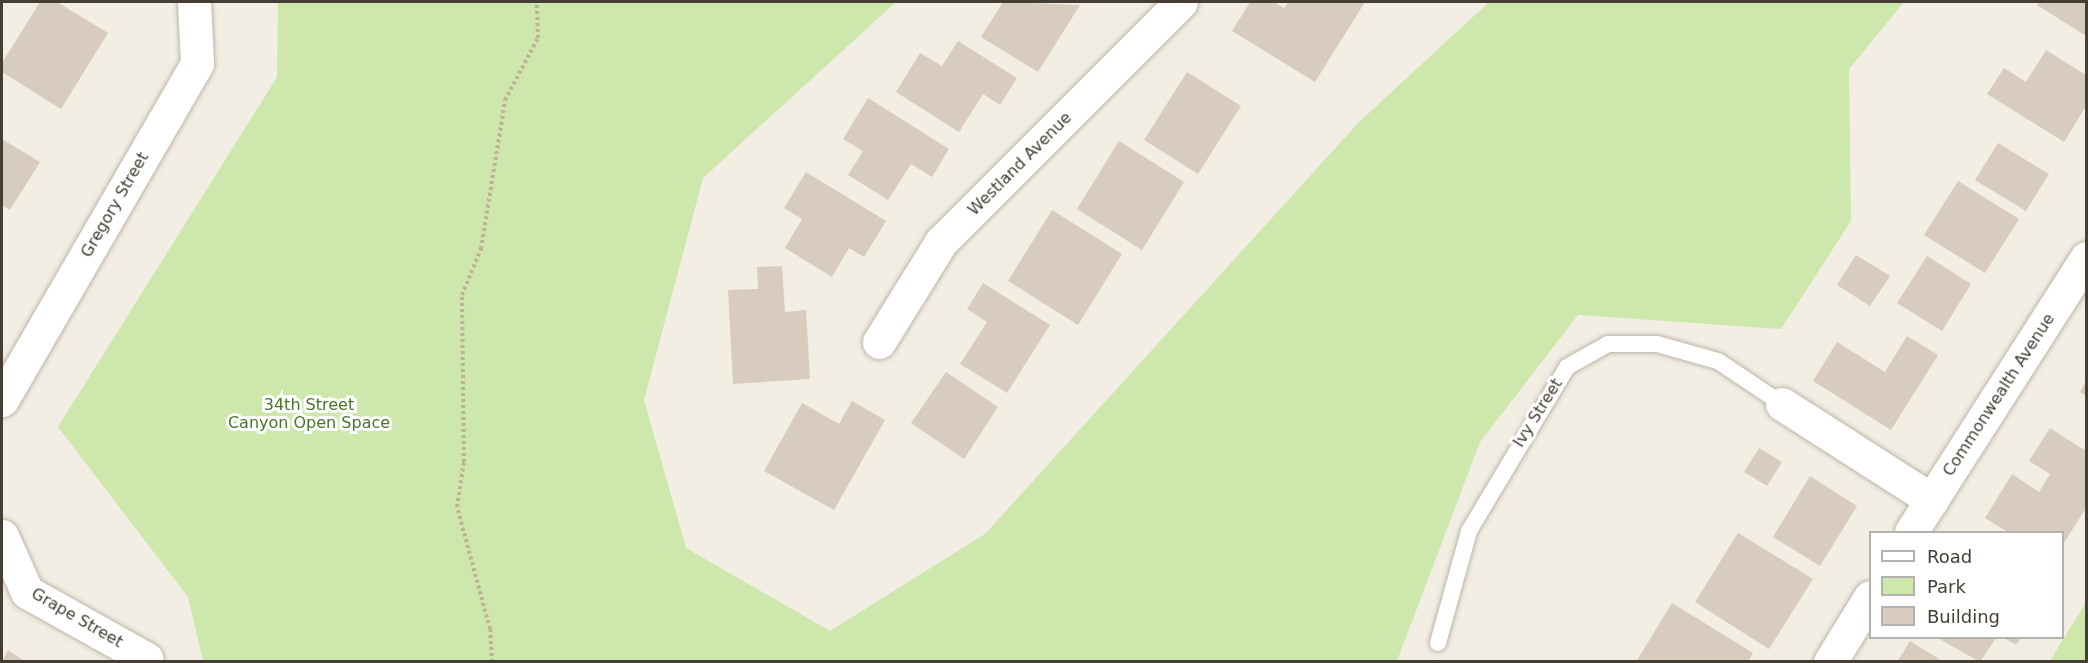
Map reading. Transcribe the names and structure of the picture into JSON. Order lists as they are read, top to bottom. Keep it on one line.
{"streets":{"street":["Westland Avenue","Gregory Street","Commonwealth Avenue","Ivy Street","Grape Street"]},"crossings":[["Commonwealth Avenue","Ivy Street"]],"parks":["34th Street Canyon Open Space"],"legend":["Road","Park","Building"]}
